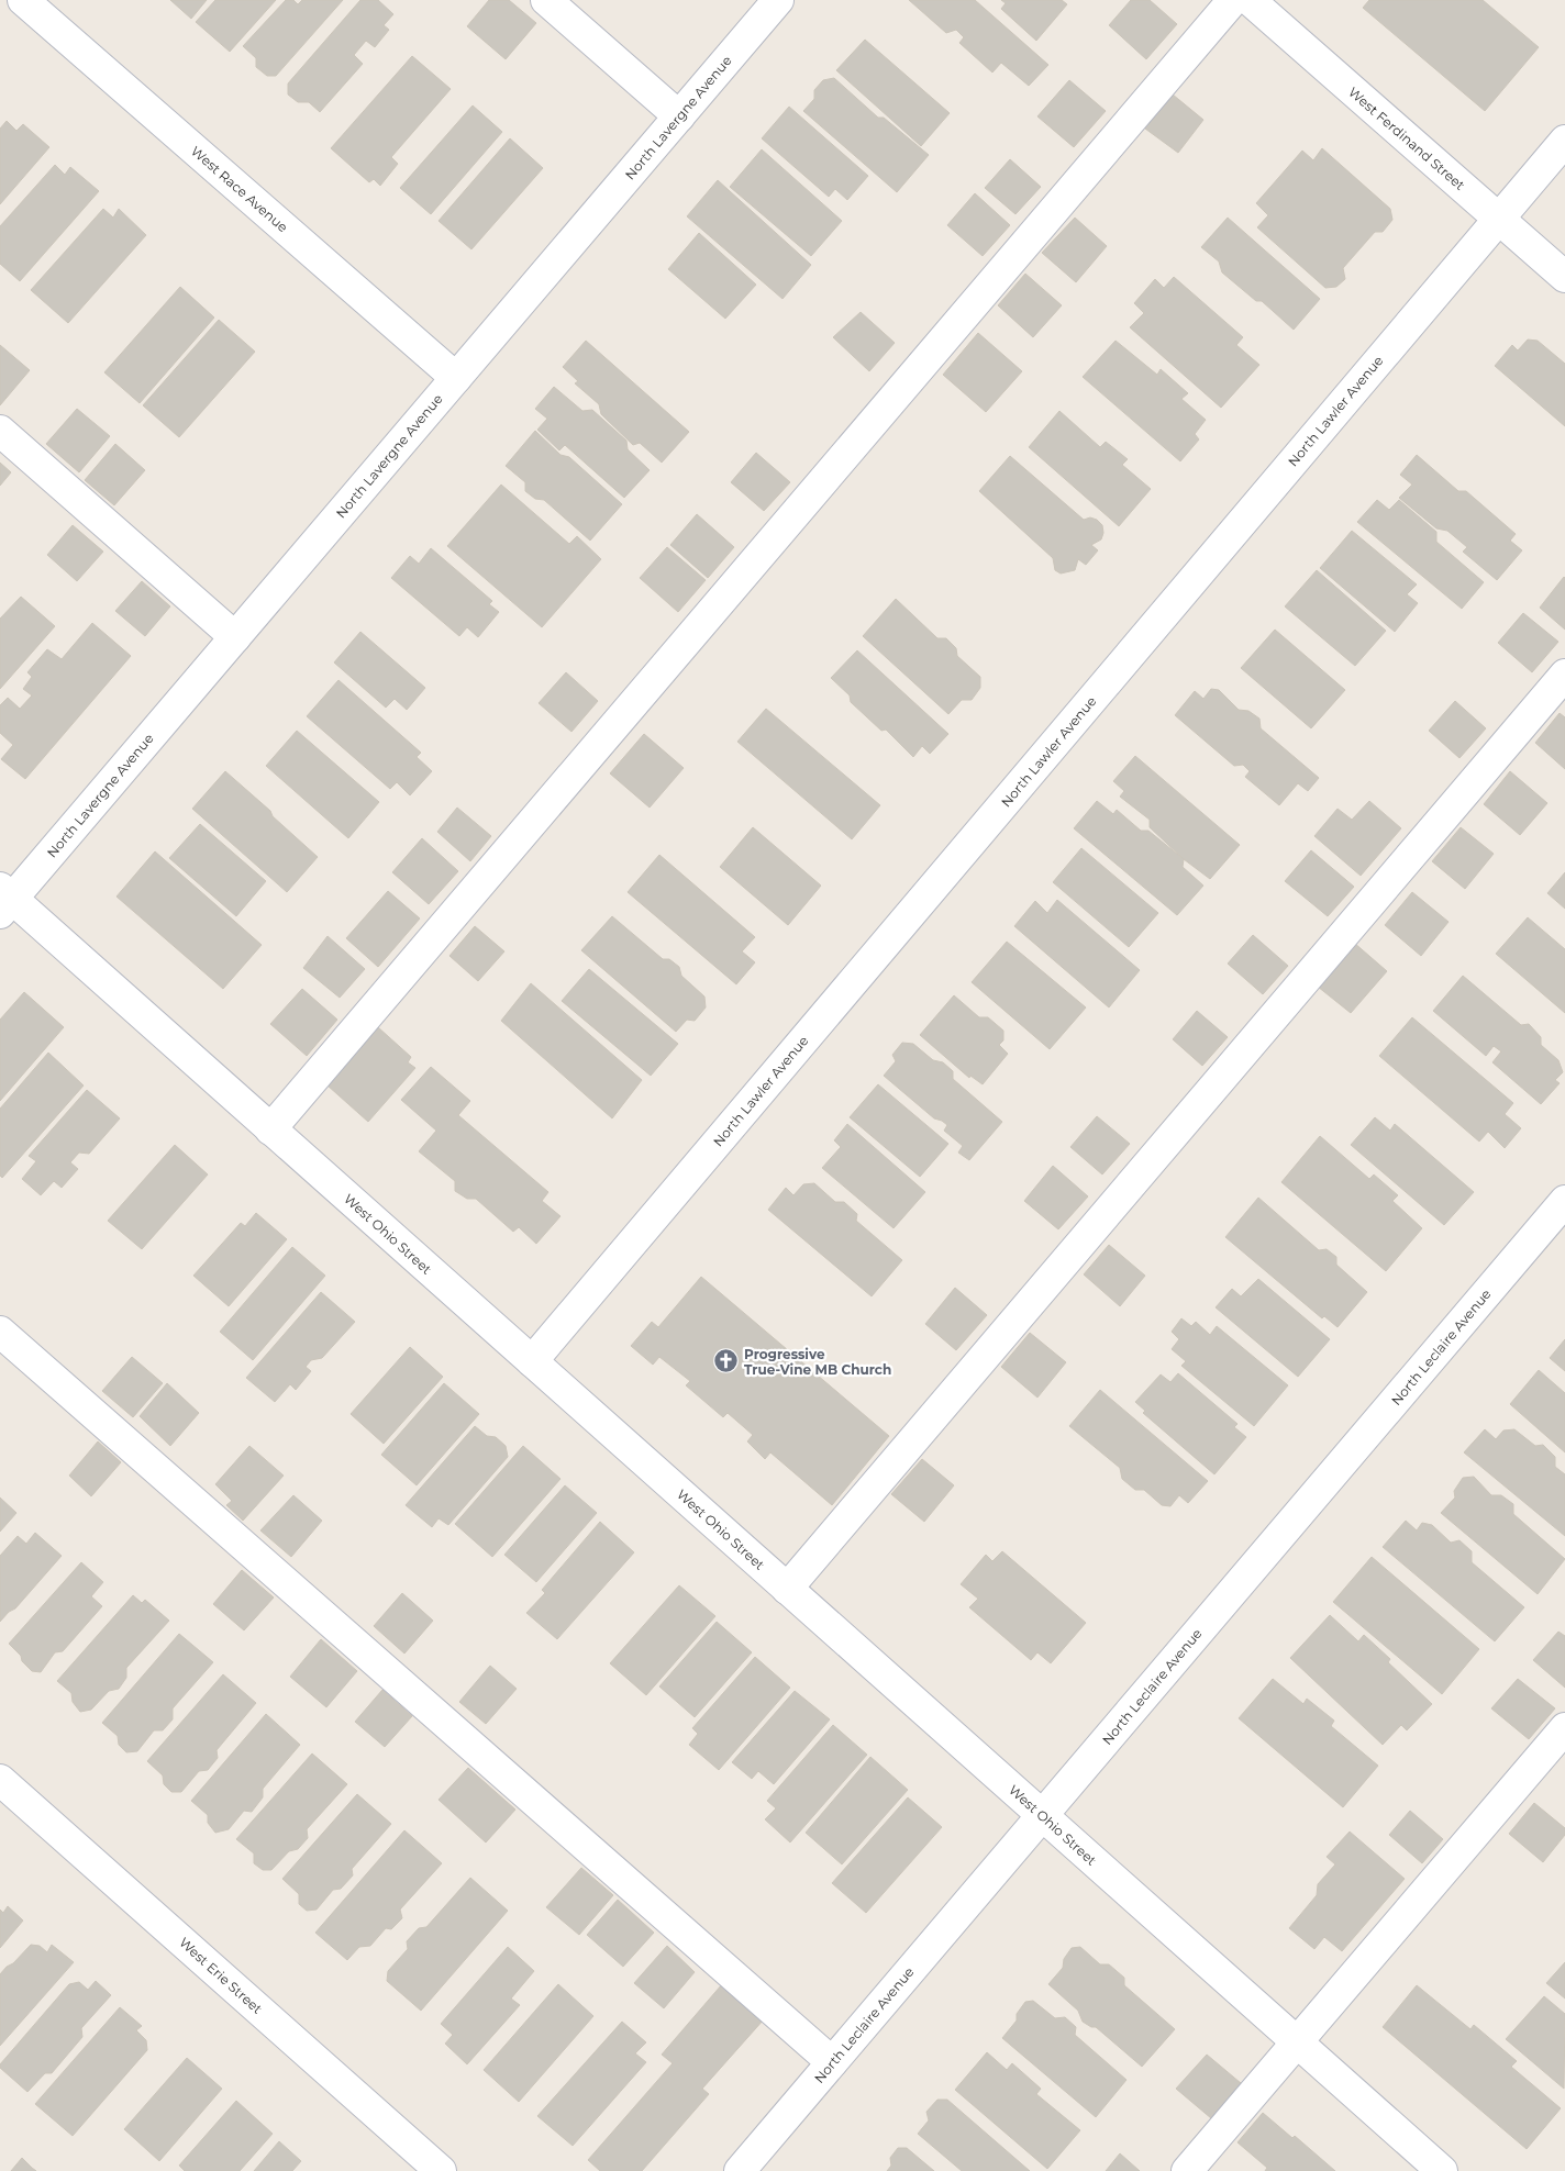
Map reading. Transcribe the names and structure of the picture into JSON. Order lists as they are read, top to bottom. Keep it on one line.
{"streets":{"street":["North Lavergne Avenue","West Ferdinand Street","West Race Avenue","North Lawler Avenue","West Ohio Street","North Leclaire Avenue","West Erie Street"]},"crossings":[["North Lavergne Avenue","West Race Avenue"],["North Lavergne Avenue","West Ohio Street"],["West Ferdinand Street","North Lawler Avenue"],["North Lawler Avenue","West Ohio Street"],["West Ohio Street","North Leclaire Avenue"]],"places":{"church":["Progressive True-Vine MB Church"]}}
